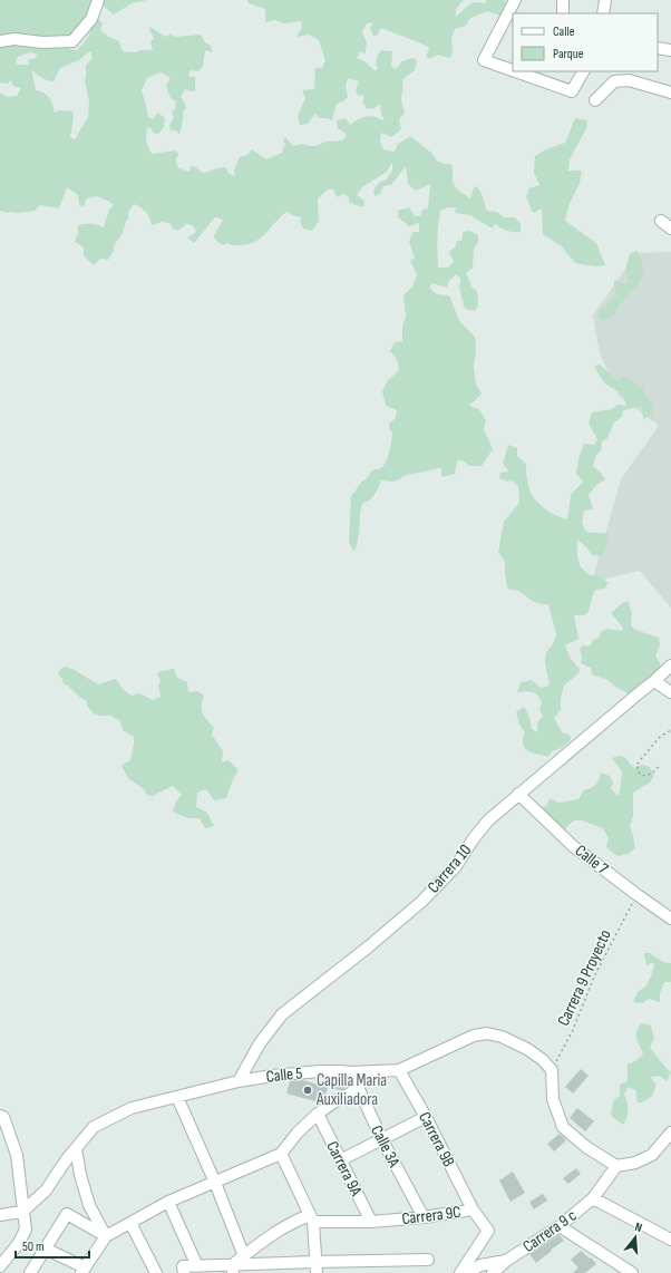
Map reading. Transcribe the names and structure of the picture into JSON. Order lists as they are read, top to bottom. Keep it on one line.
{"streets":{"street":["Calle 7","Carrera 10","Calle 5","Carrera 9B","Calle 3A","Carrera 9A","Carrera 9C","Carrera 9 c"],"path":["Carrera 9 Proyecto"]},"crossings":[["Calle 7","Carrera 10"],["Calle 7","Carrera 9 Proyecto"],["Carrera 10","Calle 5"],["Carrera 9 Proyecto","Calle 5"],["Calle 5","Carrera 9B"],["Calle 5","Calle 3A"],["Carrera 9B","Carrera 9C"],["Calle 3A","Carrera 9C"],["Carrera 9A","Carrera 9C"]],"places":["Capilla Maria Auxiliadora"],"legend":["Calle","Parque"],"scale_bar":"50 m","north":"top"}
